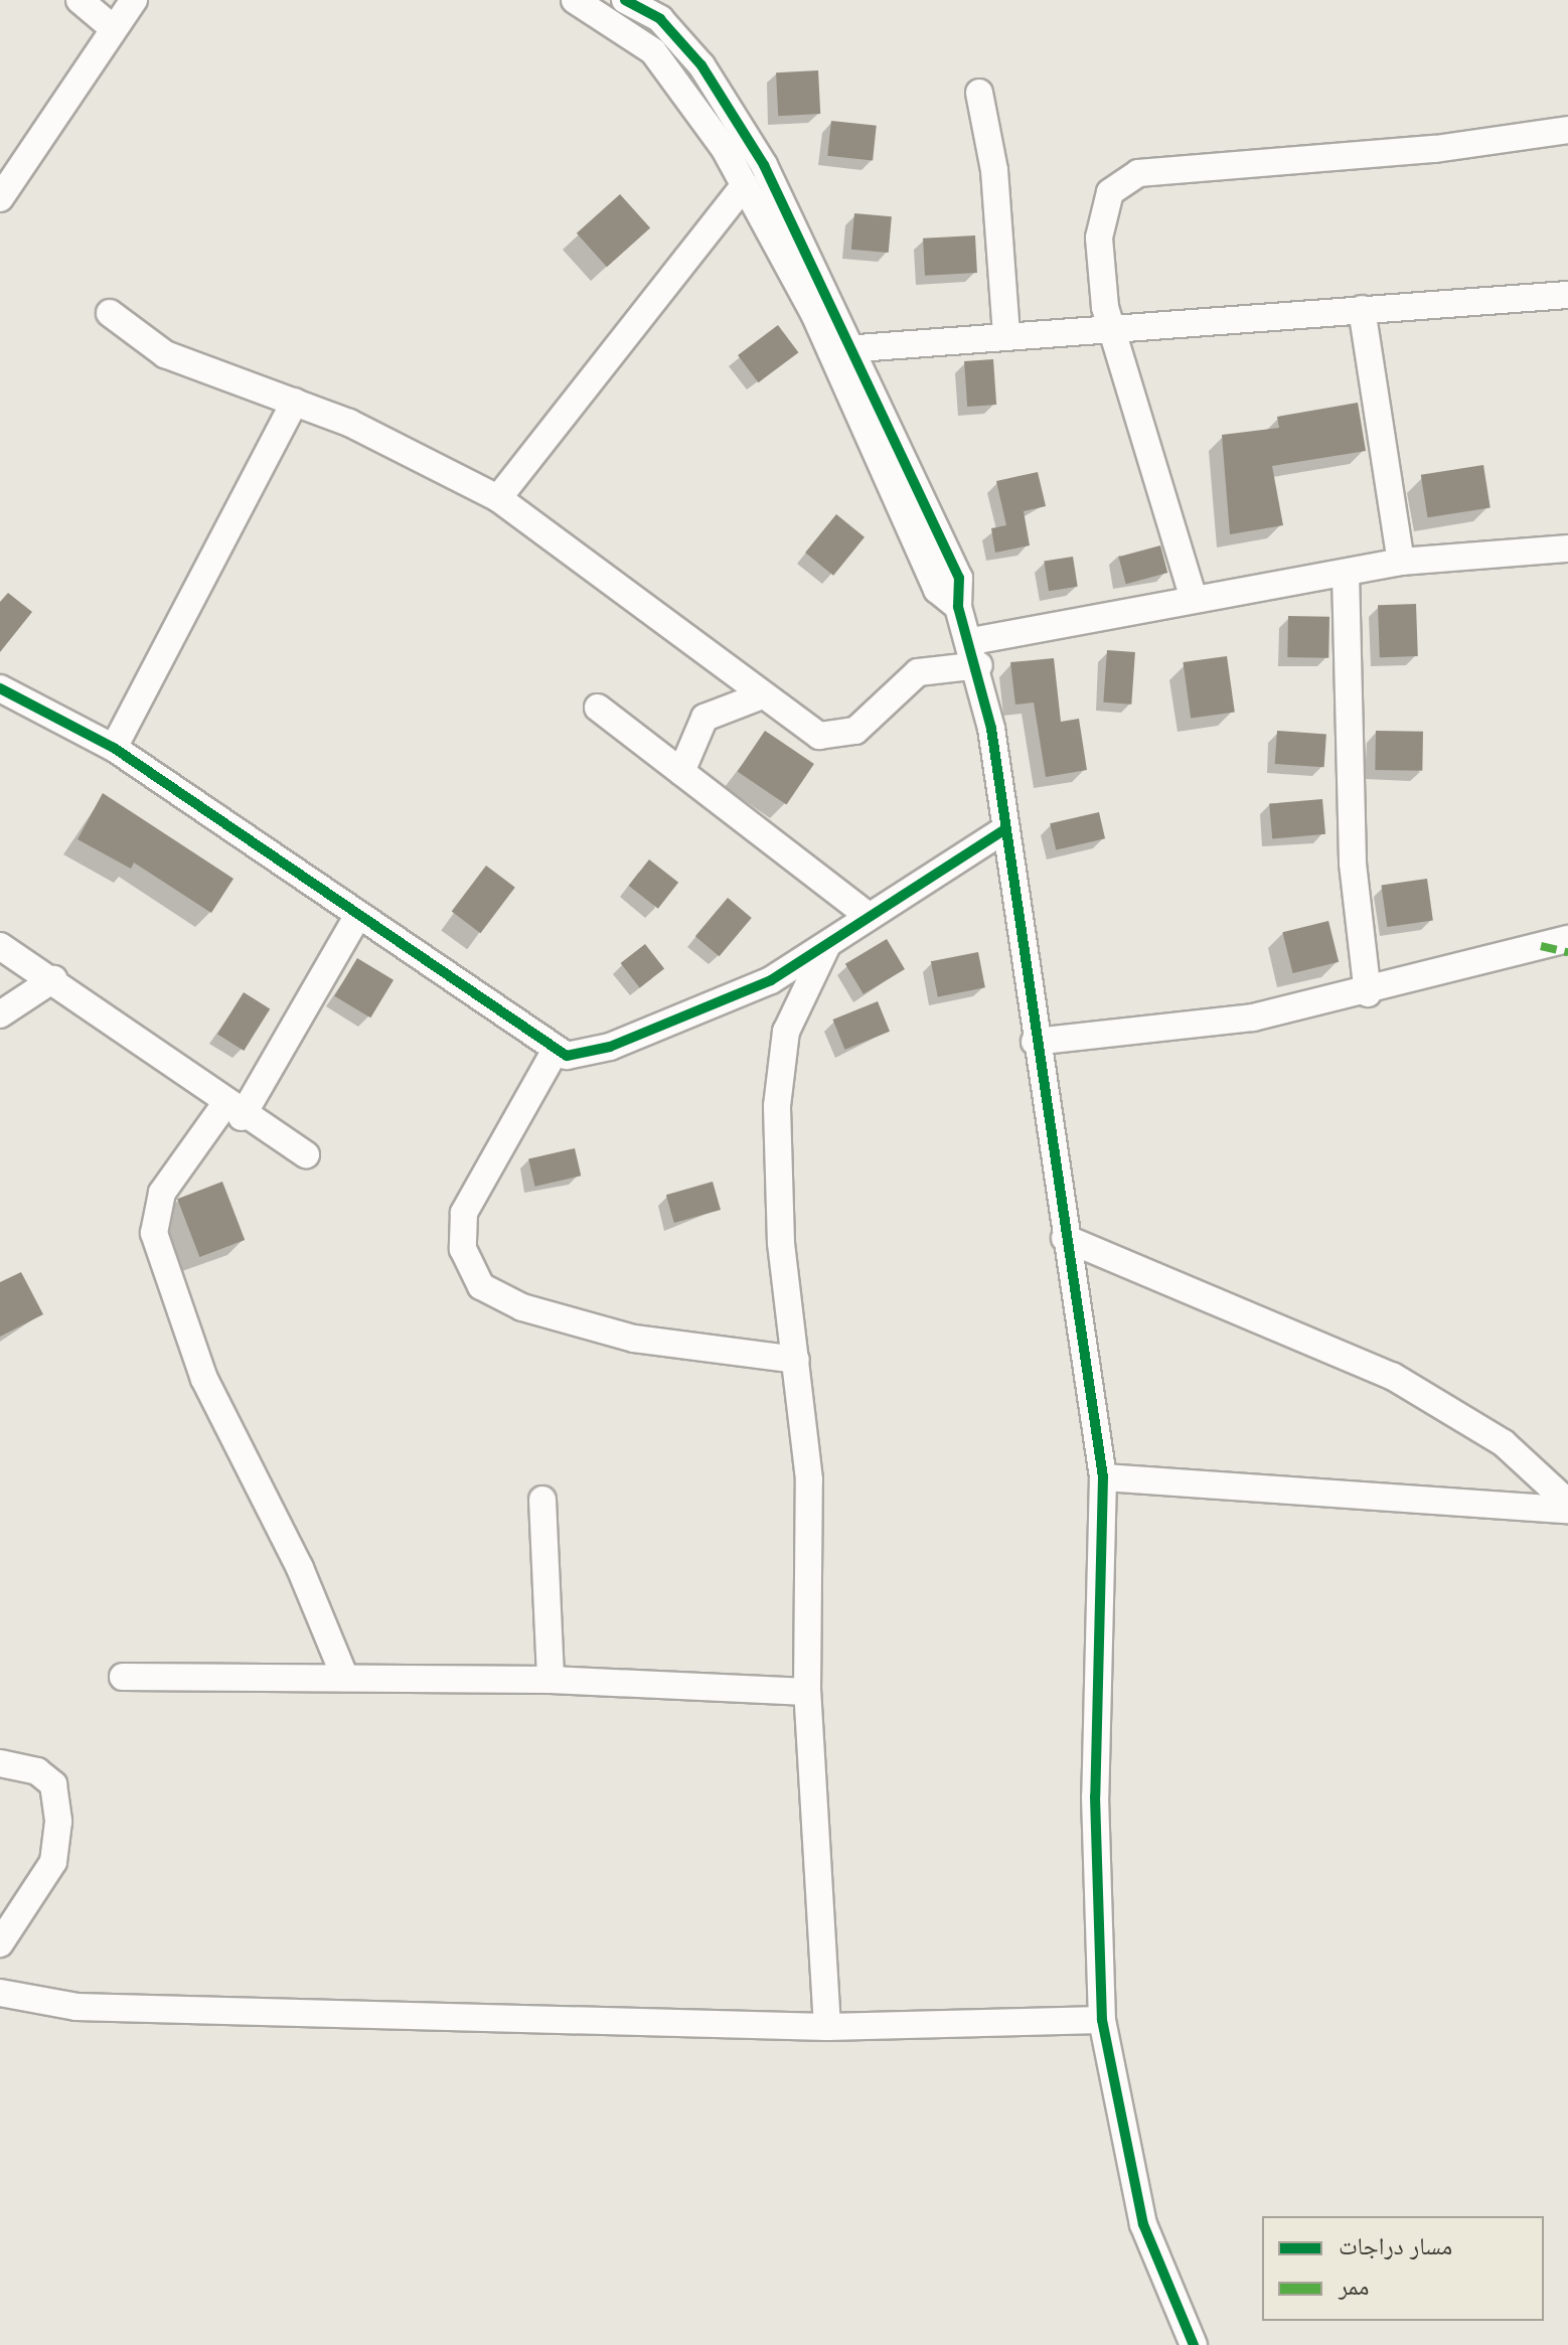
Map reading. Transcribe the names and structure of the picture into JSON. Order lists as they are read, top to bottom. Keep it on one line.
{"legend":["مسار دراجات","ممر"]}
